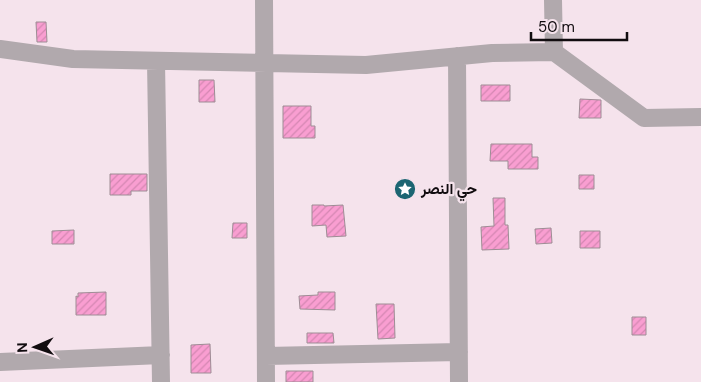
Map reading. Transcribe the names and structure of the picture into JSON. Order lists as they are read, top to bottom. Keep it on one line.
{"places":{"place":["حي النصر"]},"scale_bar":"50 m","north":"left"}
